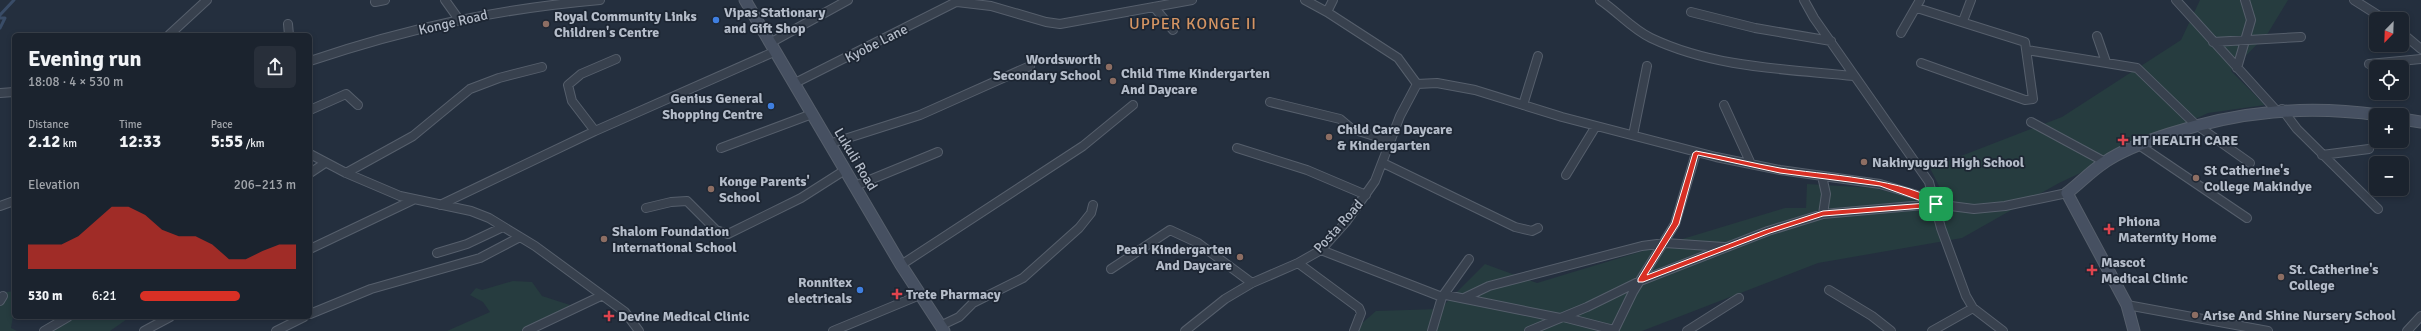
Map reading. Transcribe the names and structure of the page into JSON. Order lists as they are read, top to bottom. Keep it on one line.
{"streets":{"street":["Konge Road","Kyobe Lane","Lukuli Road","Posta Road"]},"crossings":[["Kyobe Lane","Lukuli Road"]],"districts":["UPPER KONGE II"],"places":{"other":["Vipas Stationary and Gift Shop","Royal Community Links Children's Centre","Wordsworth Secondary School","Child Time Kindergarten And Daycare","Genius General Shopping Centre","Child Care Daycare & Kindergarten","Nakinyuguzi High School","St Catherine's College Makindye","Konge Parents' School","Shalom Foundation International School","Pearl Kindergarten And Daycare","St. Catherine's College","Ronnitex electricals","Arise And Shine Nursery School"],"health":["HT HEALTH CARE","Phiona Maternity Home","Mascot Medical Clinic","Trete Pharmacy","Devine Medical Clinic"]},"north":"bottom left","page":{"map_buttons":["+","−"],"heading":["Evening run","18:08 · 4 × 530 m"],"stats":[["Distance","2.12 km"],["Time","12:33"],["Pace","5:55 /km"]],"chart":["Elevation","206–213 m"],"list":[{"name":"530 m","note":"6:21"}]}}
